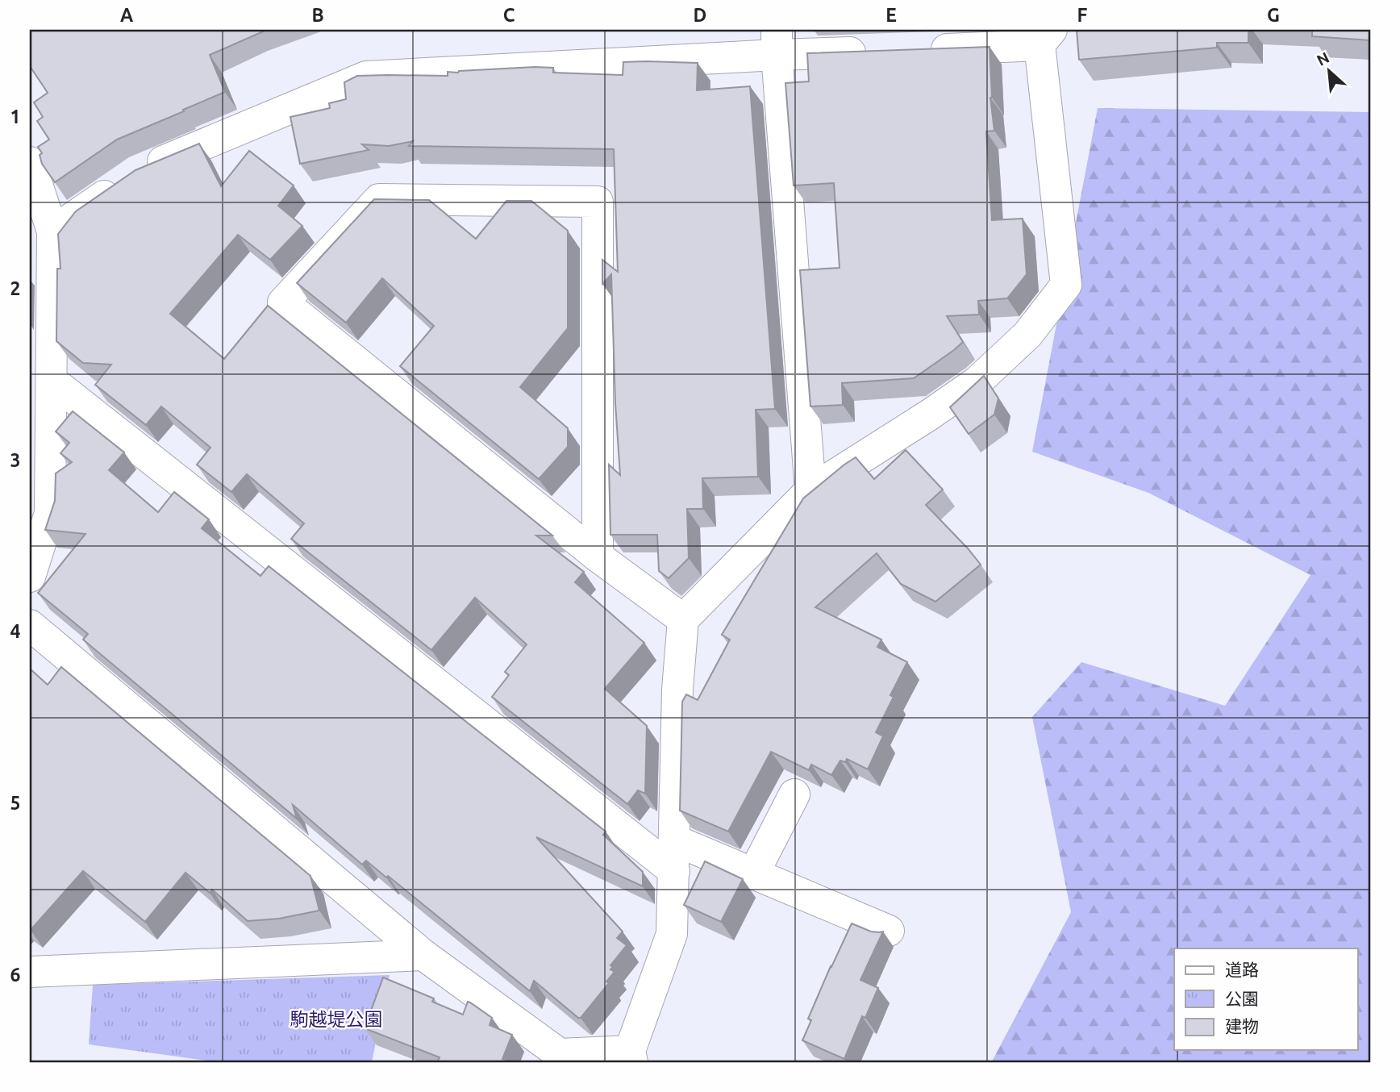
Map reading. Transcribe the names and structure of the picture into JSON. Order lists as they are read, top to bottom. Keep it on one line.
{"parks":["駒越堤公園"],"legend":["道路","公園","建物"],"north":"top left","grid":{"columns":["A","B","C","D","E","F","G"],"rows":["1","2","3","4","5","6"]}}
